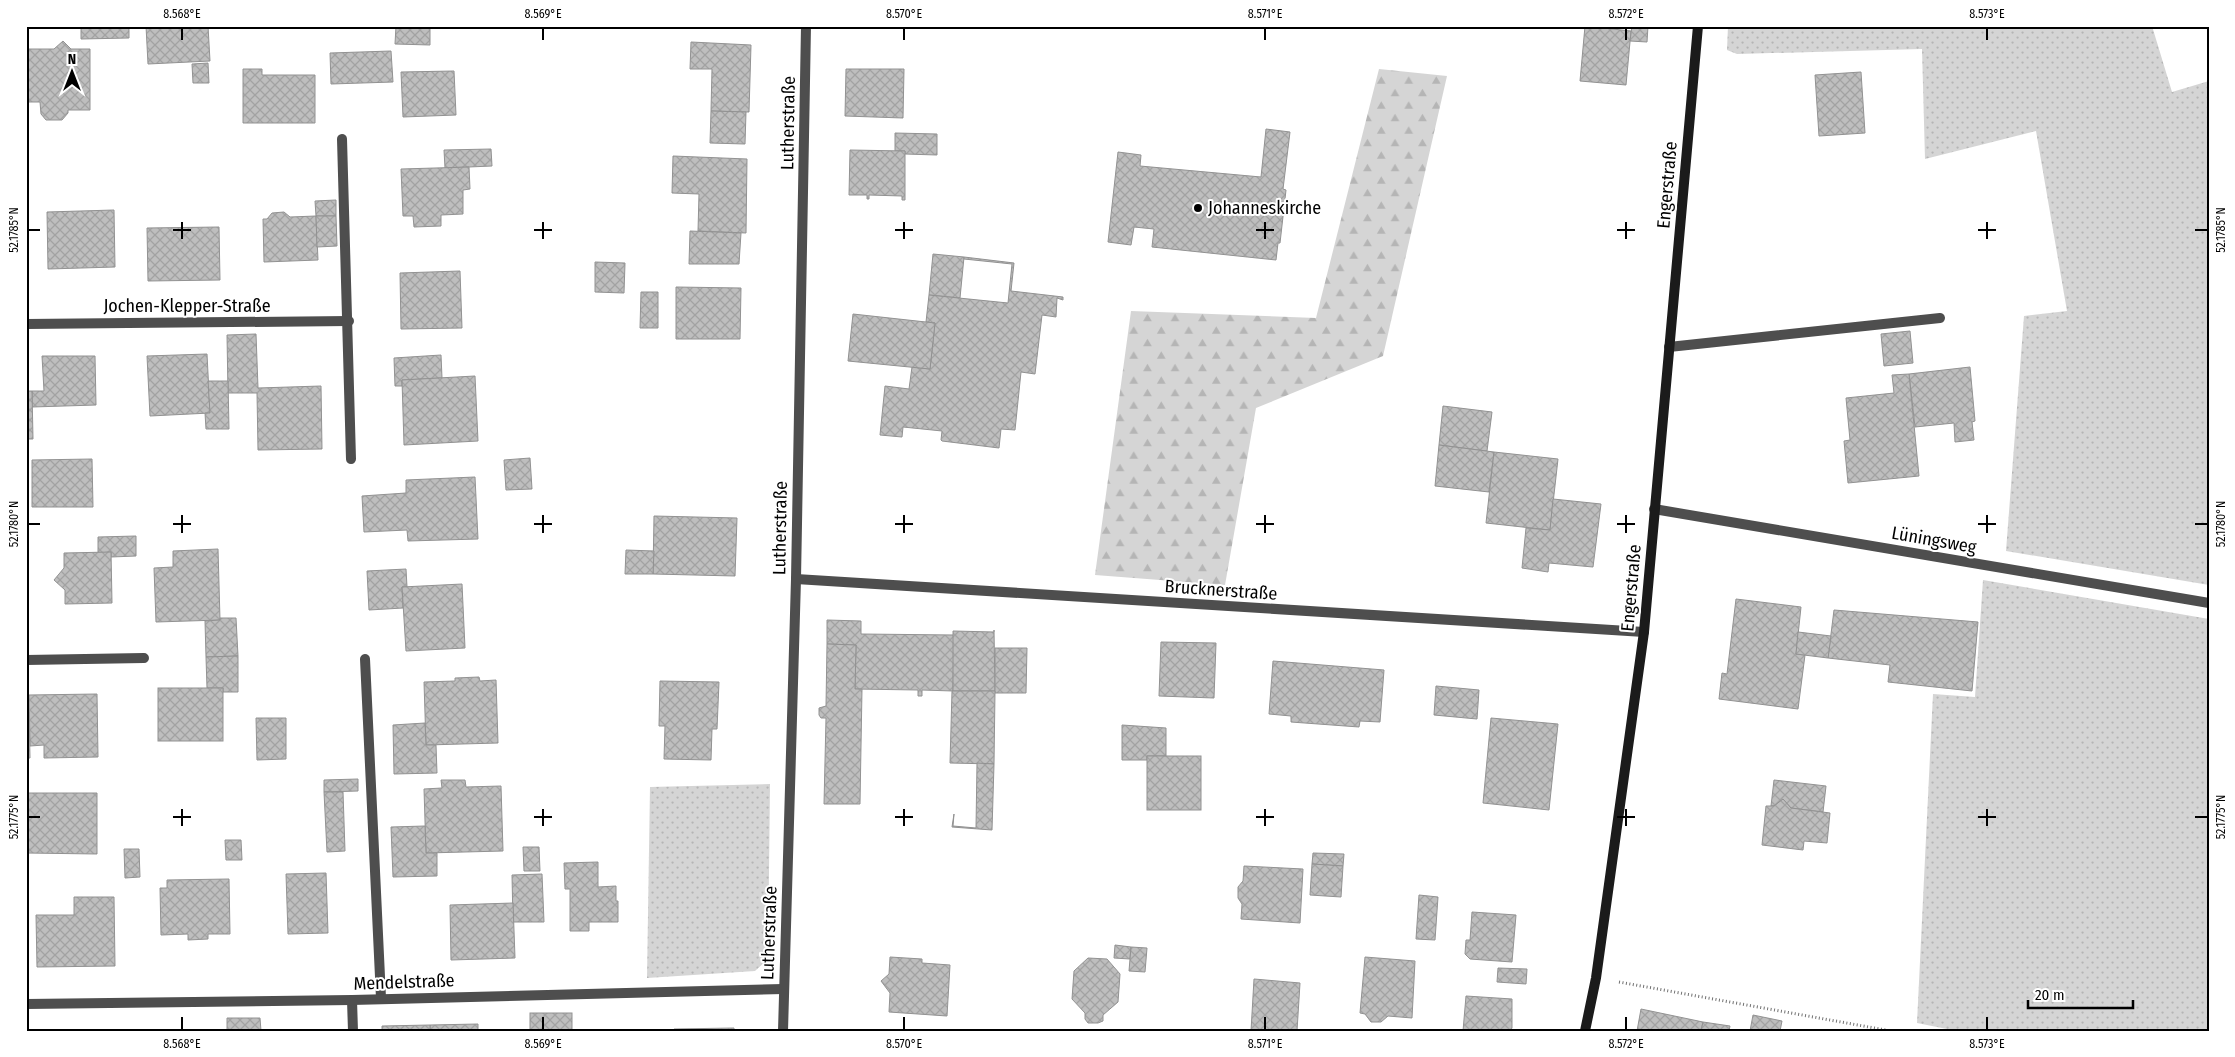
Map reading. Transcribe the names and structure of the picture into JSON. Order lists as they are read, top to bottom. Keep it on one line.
{"streets":{"main road":["Engerstraße"],"street":["Lutherstraße","Jochen-Klepper-Straße","Lüningsweg","Brucknerstraße","Mendelstraße"]},"crossings":[["Lutherstraße","Brucknerstraße"],["Lutherstraße","Mendelstraße"],["Engerstraße","Lüningsweg"],["Engerstraße","Brucknerstraße"]],"places":["Johanneskirche"],"scale_bar":"20 m","north":"top","coordinates":["8.568°E","8.569°E","8.570°E","8.571°E","8.572°E","8.573°E","52.1785°N","52.1780°N","52.1775°N"]}
